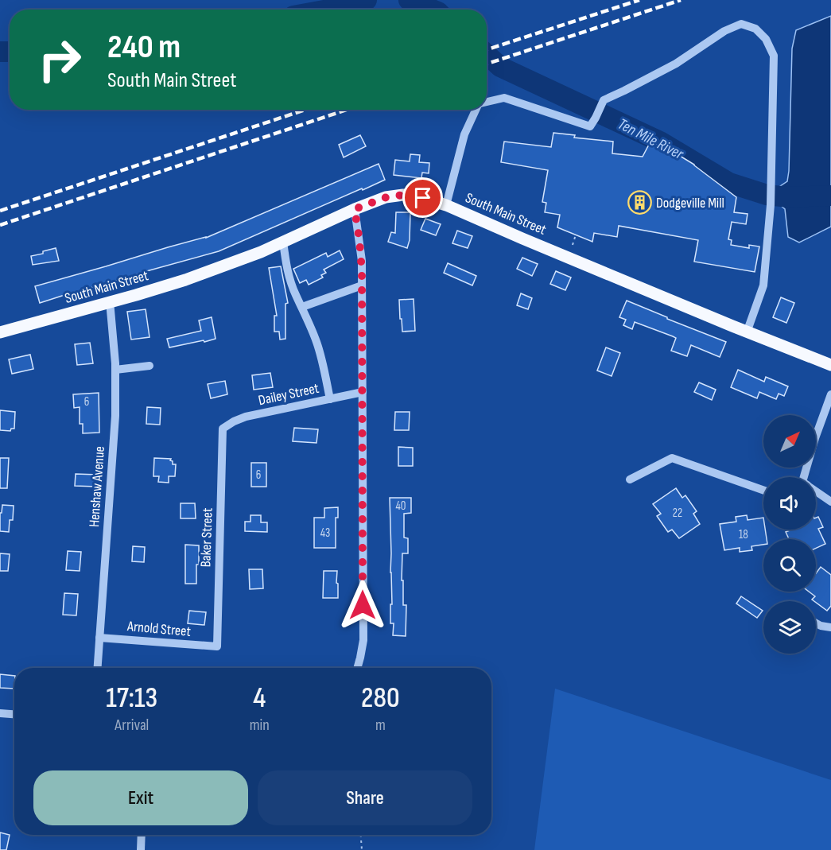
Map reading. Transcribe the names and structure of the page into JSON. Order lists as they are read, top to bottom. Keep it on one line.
{"streets":{"main road":["South Main Street"],"street":["Dailey Street","Henshaw Avenue","Baker Street","Arnold Street"]},"crossings":[["South Main Street","Henshaw Avenue"],["Dailey Street","Baker Street"],["Henshaw Avenue","Arnold Street"],["Baker Street","Arnold Street"]],"water":["Ten Mile River"],"places":{"building":["Dodgeville Mill"]},"house_numbers":["6","6","40","22","43","18"],"north":"top right","page":{"turn":["240 m","South Main Street"],"eta":["17:13","Arrival","4","min","280","m"],"buttons":["Exit","Share"]}}
